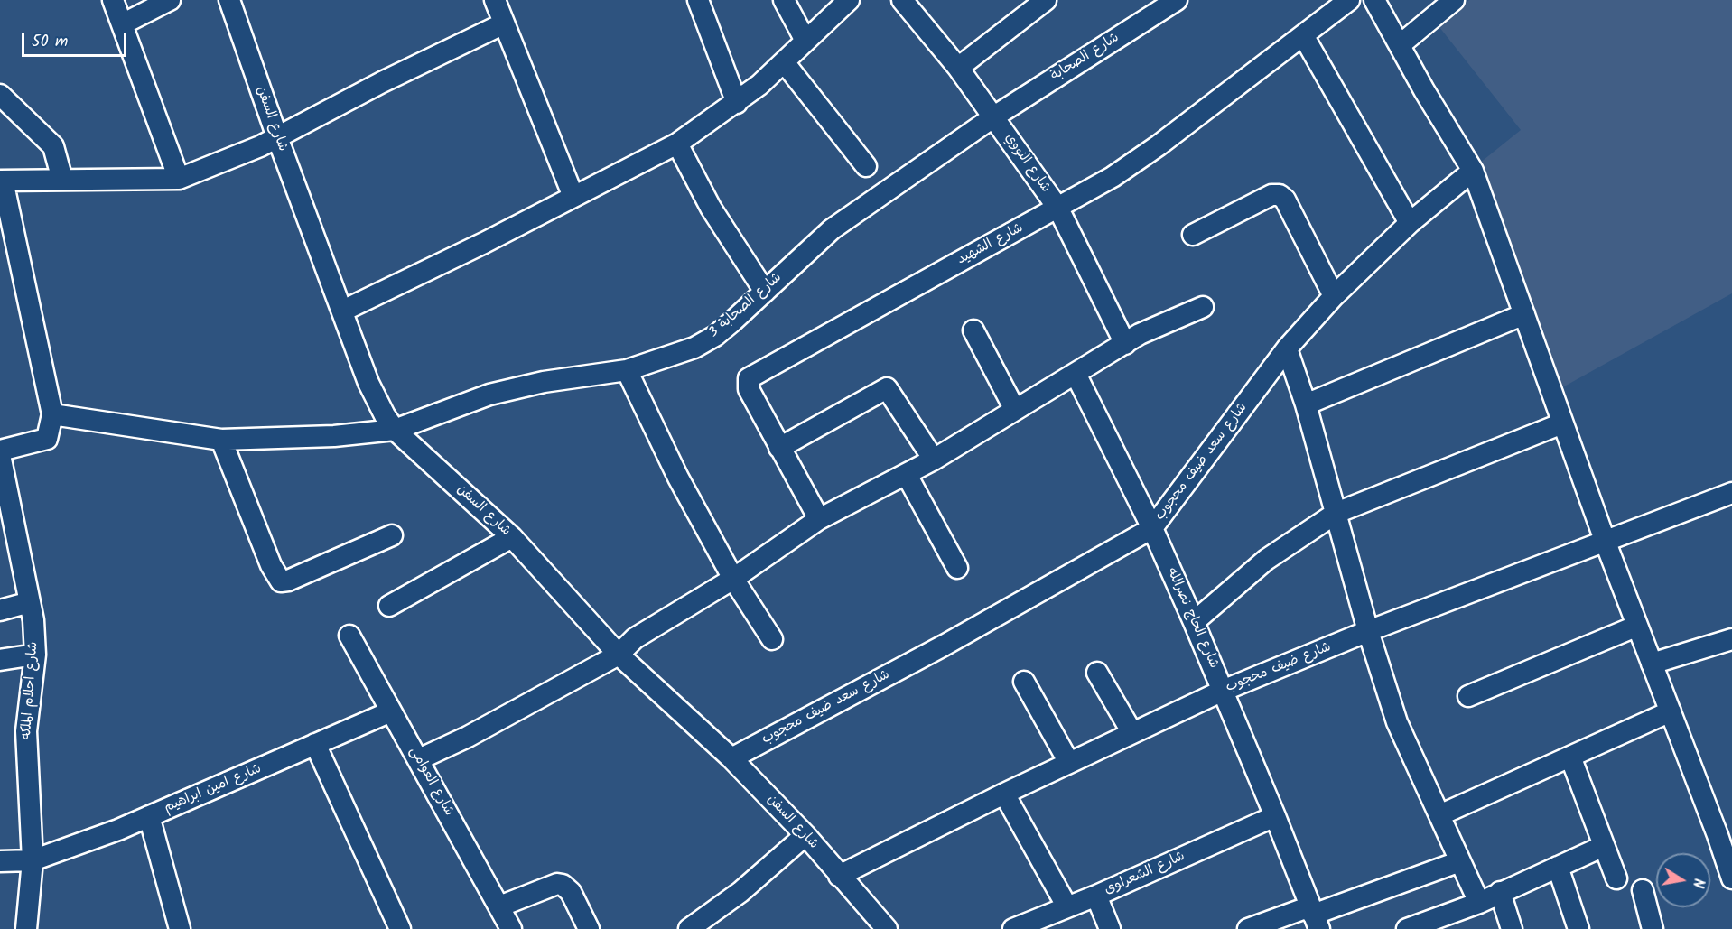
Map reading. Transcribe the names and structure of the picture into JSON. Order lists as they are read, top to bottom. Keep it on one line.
{"streets":{"street":["شارع الصحابة","شارع السفن","شارع النووي","شارع الشهيد","شارع الصحابة 3","شارع سعد ضيف محجوب","شارع الحاج نصرالله","شارع ضيف محجوب","شارع احلام الملكه","شارع العوامى","شارع امين ابراهيم","شارع الشعراوى"]},"crossings":[["شارع الصحابة","شارع النووي"],["شارع الصحابة","شارع الصحابة 3"],["شارع السفن","شارع الصحابة 3"],["شارع السفن","شارع سعد ضيف محجوب"],["شارع السفن","شارع ضيف محجوب"],["شارع النووي","شارع الشهيد"],["شارع النووي","شارع الصحابة 3"],["شارع سعد ضيف محجوب","شارع الحاج نصرالله"],["شارع الحاج نصرالله","شارع ضيف محجوب"],["شارع الحاج نصرالله","شارع الشعراوى"],["شارع احلام الملكه","شارع امين ابراهيم"],["شارع العوامى","شارع امين ابراهيم"]],"scale_bar":"50 m","north":"right"}
